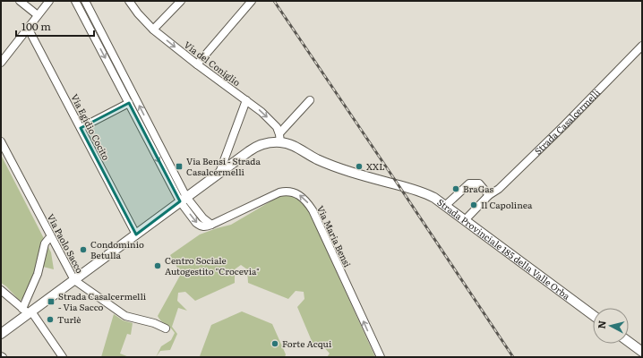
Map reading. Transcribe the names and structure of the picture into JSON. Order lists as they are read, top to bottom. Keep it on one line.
{"streets":{"main road":["Strada Provinciale 185 della Valle Orba"],"street":["Via del Coniglio","Strada Casalcermelli","Via Egidio Cocito","Via Maria Bensi","Via Paolo Sacco"]},"crossings":[["Via del Coniglio","Strada Provinciale 185 della Valle Orba"],["Strada Casalcermelli","Strada Provinciale 185 della Valle Orba"]],"one_way":["Via del Coniglio"],"places":{"transit":["Via Bensi - Strada Casalcermelli","Strada Casalcermelli - Via Sacco"],"other":["XXL","BraGas","Il Capolinea","Condominio Betulla","Centro Sociale Autogestito \"Crocevia\"","Turlè","Forte Acqui"]},"scale_bar":"100 m","north":"left"}
